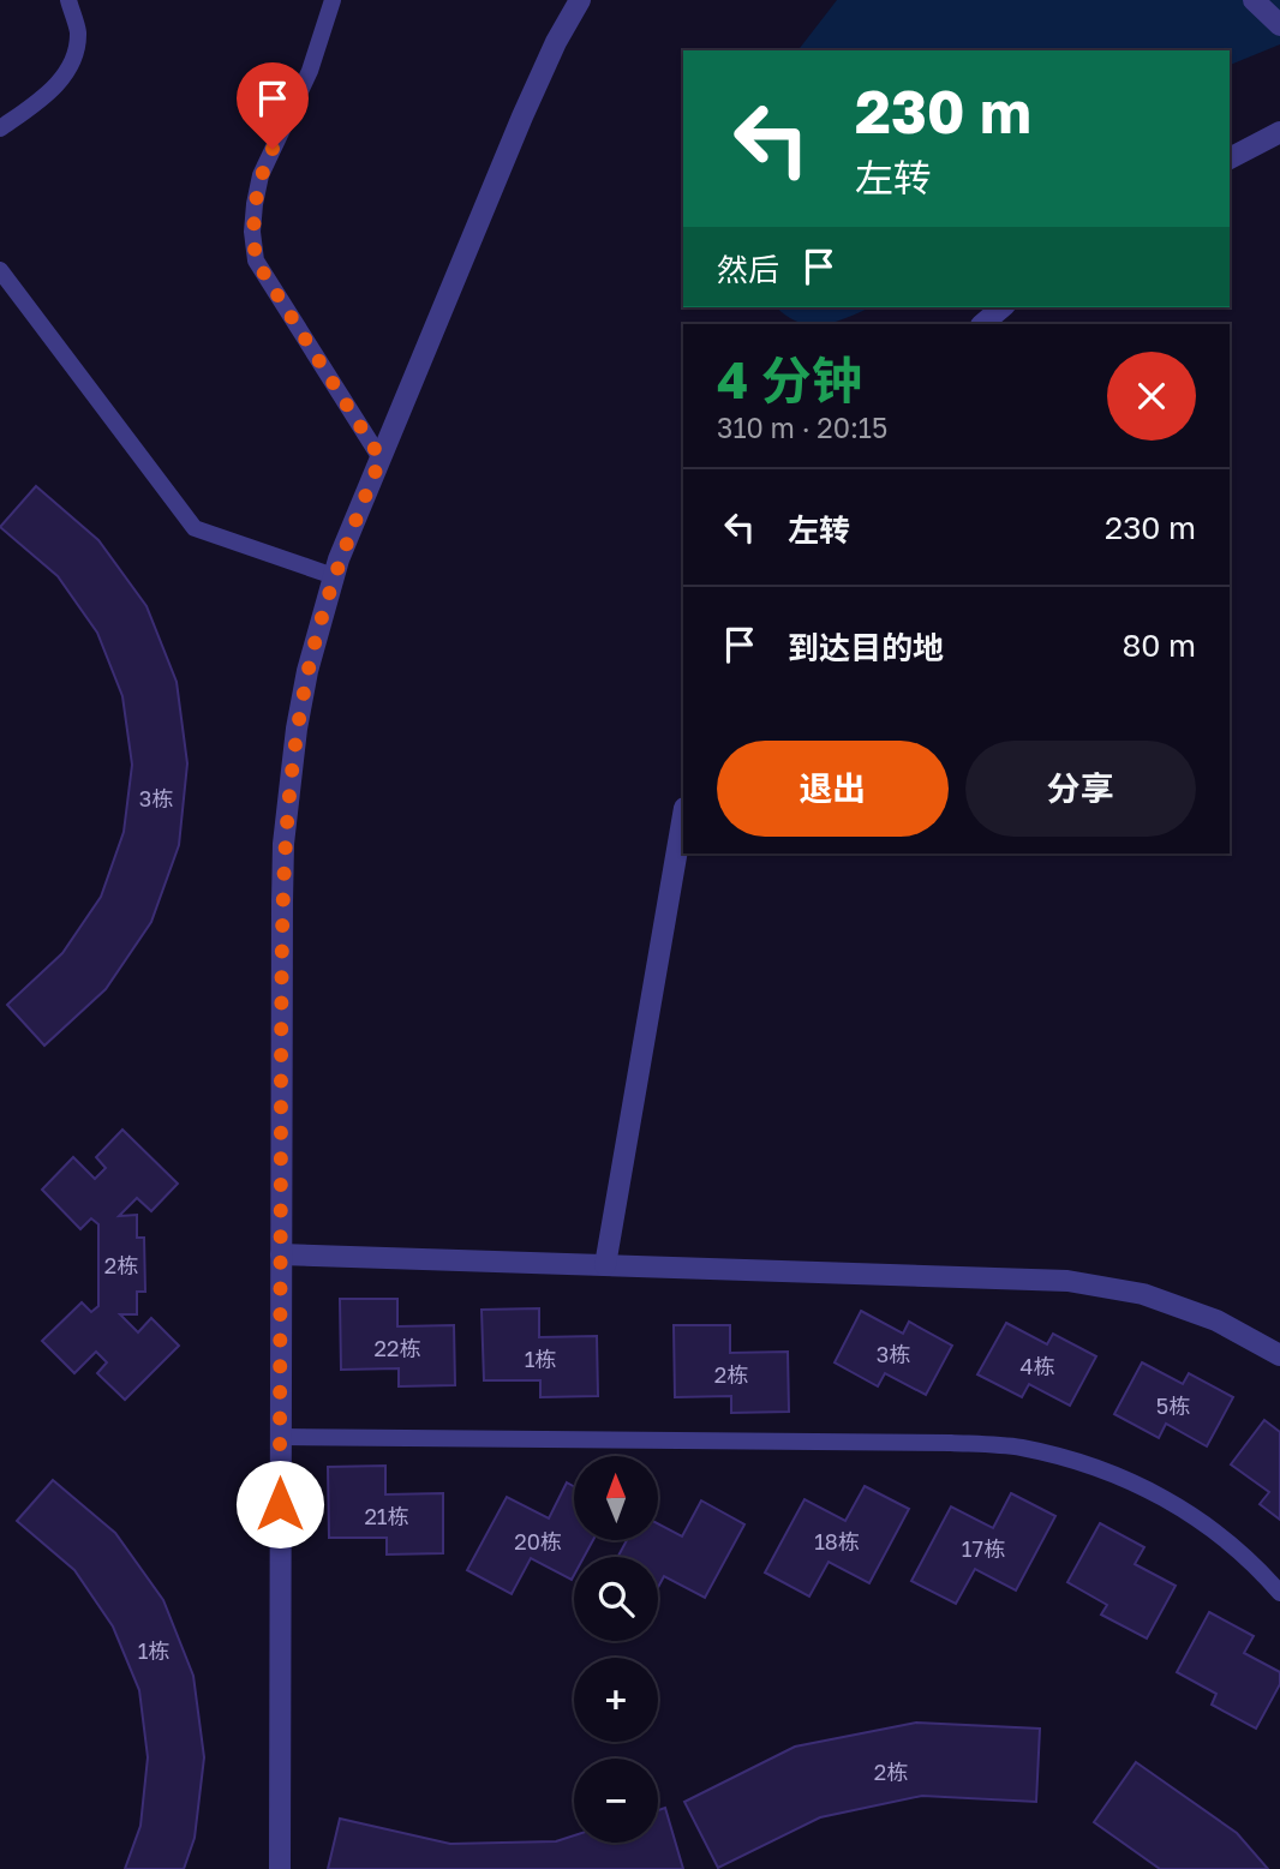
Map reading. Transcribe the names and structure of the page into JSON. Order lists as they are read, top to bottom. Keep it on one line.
{"house_numbers":["3栋","2栋","22栋","3栋","1栋","4栋","2栋","5栋","21栋","20栋","18栋","17栋","1栋","2栋"],"north":"top","page":{"turn":["230 m","左转"],"then":"然后","heading":["4 分钟","310 m · 20:15"],"list":[{"name":"左转","value":"230 m"},{"name":"到达目的地","value":"80 m"}],"buttons":["退出","分享"],"map_buttons":["+","−"]}}
